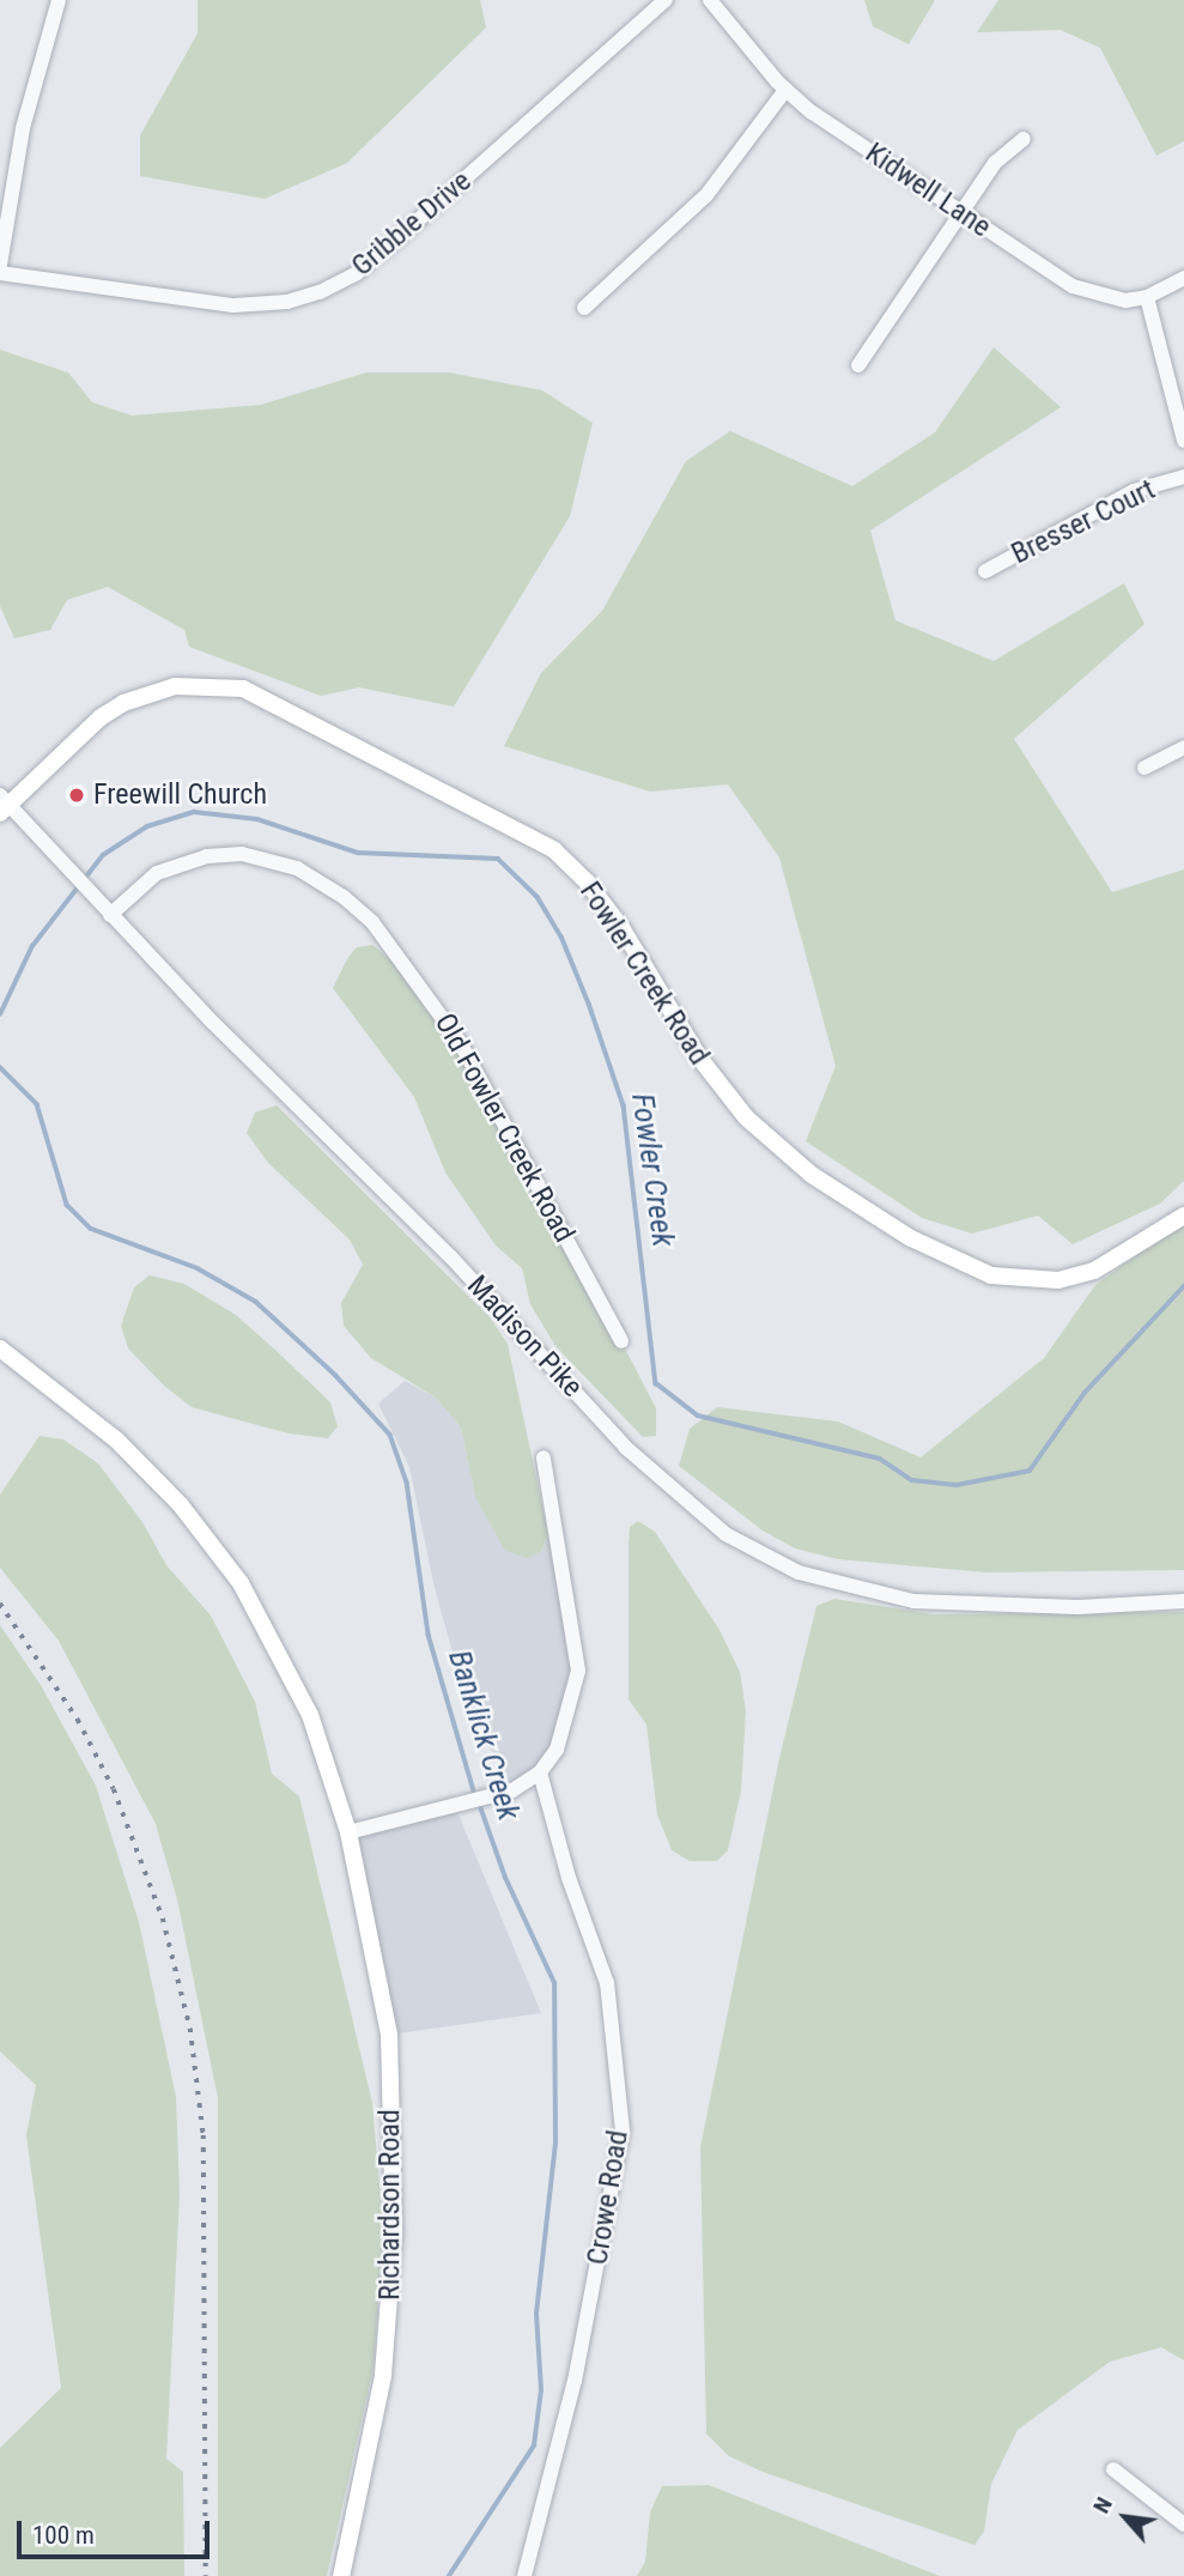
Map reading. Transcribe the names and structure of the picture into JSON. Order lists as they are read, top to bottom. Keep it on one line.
{"streets":{"main road":["Fowler Creek Road","Richardson Road"],"street":["Kidwell Lane","Gribble Drive","Bresser Court","Old Fowler Creek Road","Madison Pike","Crowe Road"]},"crossings":[["Fowler Creek Road","Madison Pike"],["Old Fowler Creek Road","Madison Pike"]],"water":["Fowler Creek","Banklick Creek"],"places":["Freewill Church"],"scale_bar":"100 m","north":"top left"}
